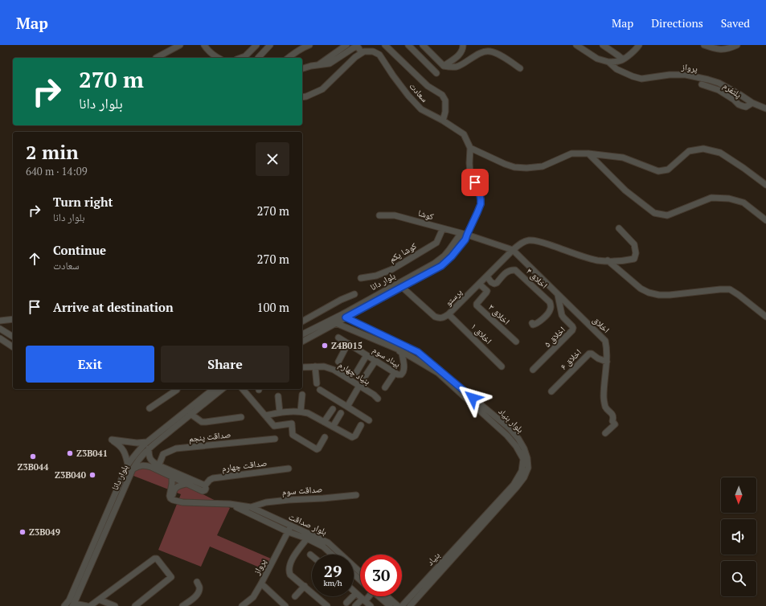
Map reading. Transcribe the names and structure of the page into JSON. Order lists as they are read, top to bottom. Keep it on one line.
{"streets":{"street":["پرواز","پلتفرم","سعادت","کوشا","کوشا یکم","اخلاق ۴","بلوار دانا","پرستو","اخلاق ۳","اخلاق","اخلاق ۱","اخلاق ۵","بیناد سوم","اخلاق ۶","بنیاد چهارم","بلوار بنیاد","صداقت پنجم","صداقت چهارم","صداقت سوم","بلوار صداقت","بنیاد"]},"crossings":[["پرواز","پلتفرم"],["پرواز","بلوار صداقت"],["سعادت","کوشا"],["سعادت","بلوار دانا"],["کوشا","کوشا یکم"],["کوشا","بلوار دانا"],["اخلاق ۴","پرستو"],["بلوار دانا","پرستو"],["بلوار دانا","بلوار بنیاد"],["پرستو","اخلاق ۳"],["پرستو","اخلاق"],["پرستو","اخلاق ۱"],["اخلاق","اخلاق ۵"],["اخلاق","اخلاق ۶"],["بیناد سوم","بلوار بنیاد"],["بلوار بنیاد","بنیاد"],["صداقت سوم","بلوار صداقت"]],"places":["Z4B015","Z3B041","Z3B044","Z3B040","Z3B049"],"north":"bottom","page":{"header":"Map","nav":["Map","Directions","Saved"],"turn":["270 m","بلوار دانا"],"heading":["2 min","640 m · 14:09"],"list":[{"name":"Turn right","note":"بلوار دانا","value":"270 m"},{"name":"Continue","note":"سعادت","value":"270 m"},{"name":"Arrive at destination","value":"100 m"}],"buttons":["Exit","Share"],"speed":"29 km/h","limit":"30"}}
